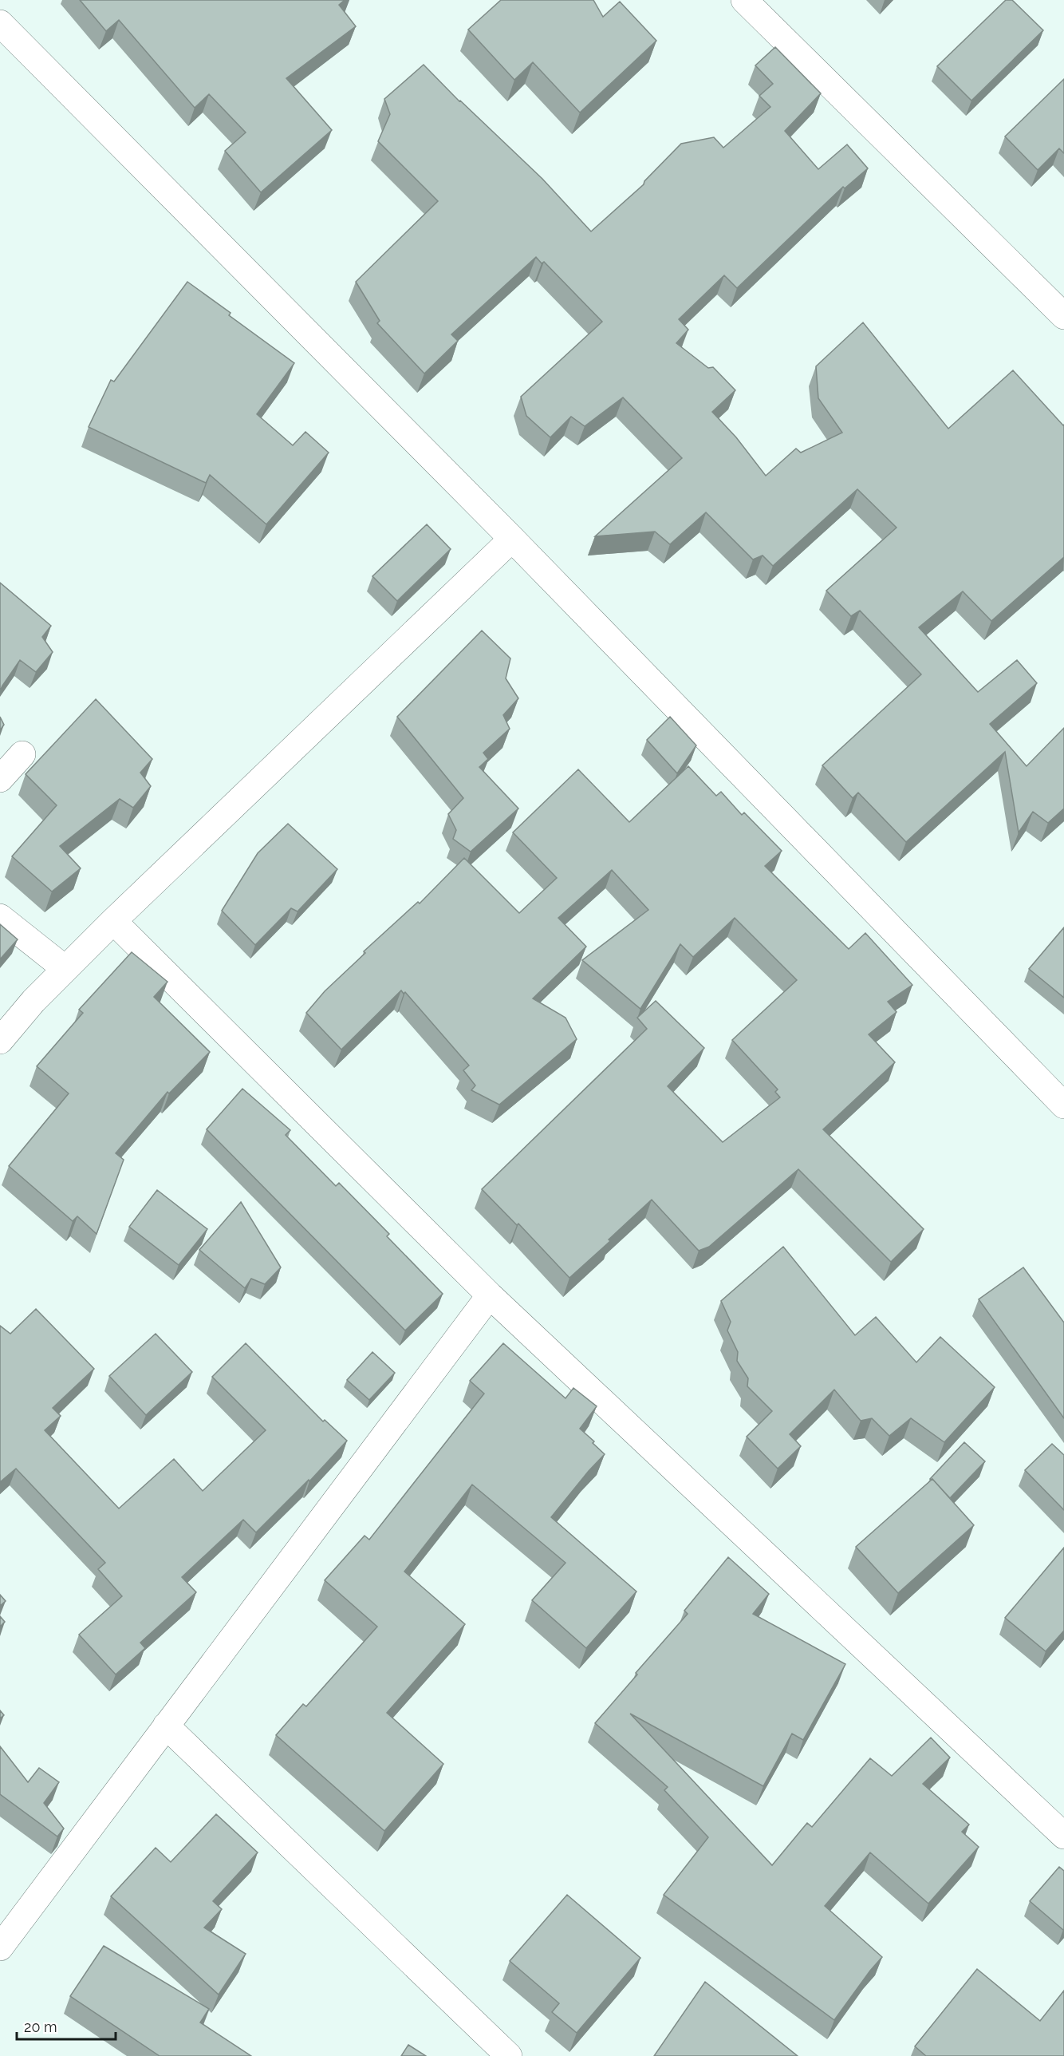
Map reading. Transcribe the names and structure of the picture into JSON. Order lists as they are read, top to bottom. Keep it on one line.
{"scale_bar":"20 m"}
